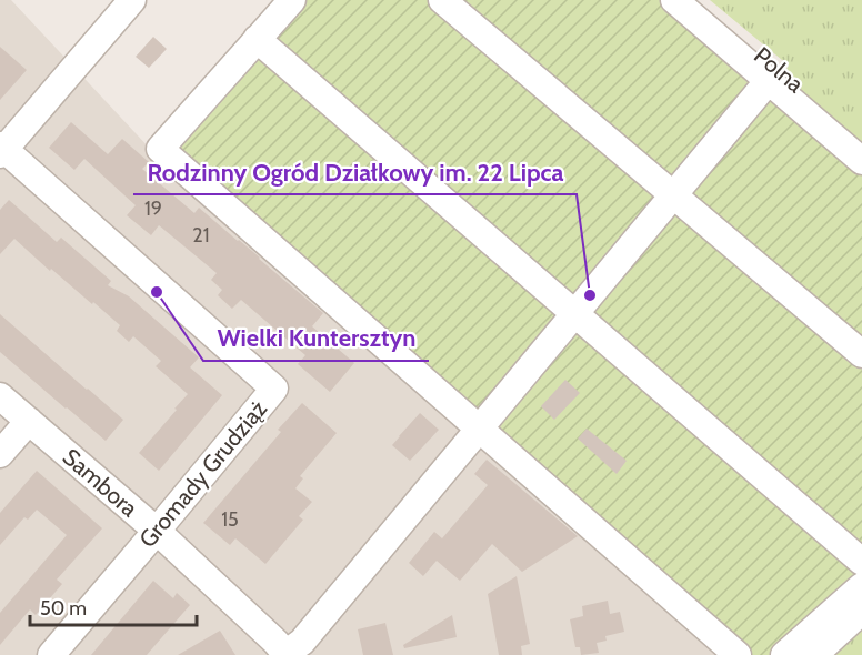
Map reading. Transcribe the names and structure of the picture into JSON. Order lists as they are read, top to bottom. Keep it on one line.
{"streets":{"street":["Polna","Gromady Grudziąż","Sambora"]},"crossings":[["Gromady Grudziąż","Sambora"]],"places":["Wielki Kuntersztyn","Rodzinny Ogród Działkowy im. 22 Lipca"],"house_numbers":["19","21","15"],"scale_bar":"50 m"}
